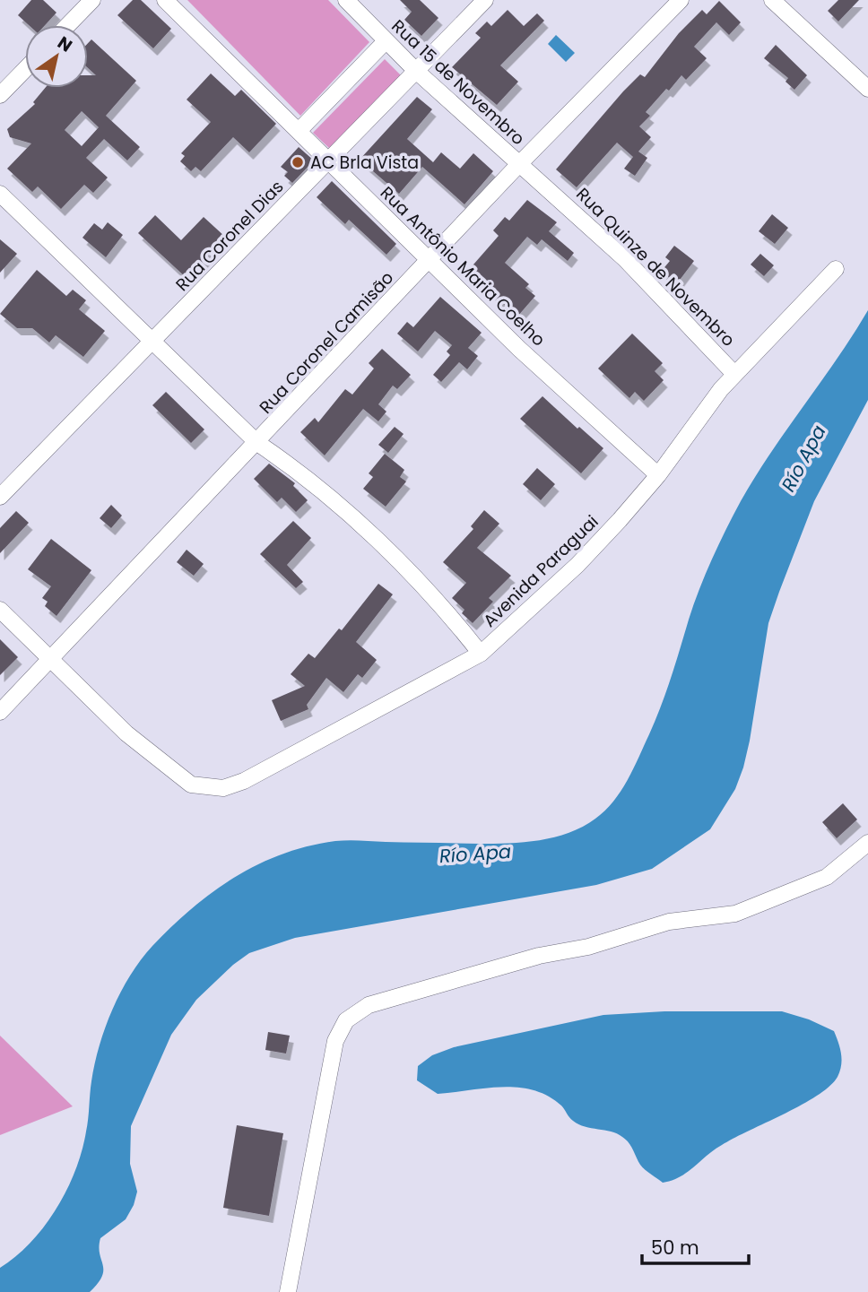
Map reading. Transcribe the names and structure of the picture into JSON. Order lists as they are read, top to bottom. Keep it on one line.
{"streets":{"street":["Rua 15 de Novembro","Rua Coronel Dias","Rua Antônio Maria Coelho","Rua Quinze de Novembro","Rua Coronel Camisão","Avenida Paraguai"]},"crossings":[["Rua 15 de Novembro","Rua Coronel Dias"],["Rua 15 de Novembro","Rua Quinze de Novembro"],["Rua 15 de Novembro","Rua Coronel Camisão"],["Rua Coronel Dias","Rua Antônio Maria Coelho"],["Rua Antônio Maria Coelho","Rua Coronel Camisão"],["Rua Antônio Maria Coelho","Avenida Paraguai"],["Rua Quinze de Novembro","Rua Coronel Camisão"],["Rua Quinze de Novembro","Avenida Paraguai"],["Rua Coronel Camisão","Avenida Paraguai"]],"water":["Río Apa"],"places":["AC Brla Vista"],"scale_bar":"50 m","north":"top right"}
